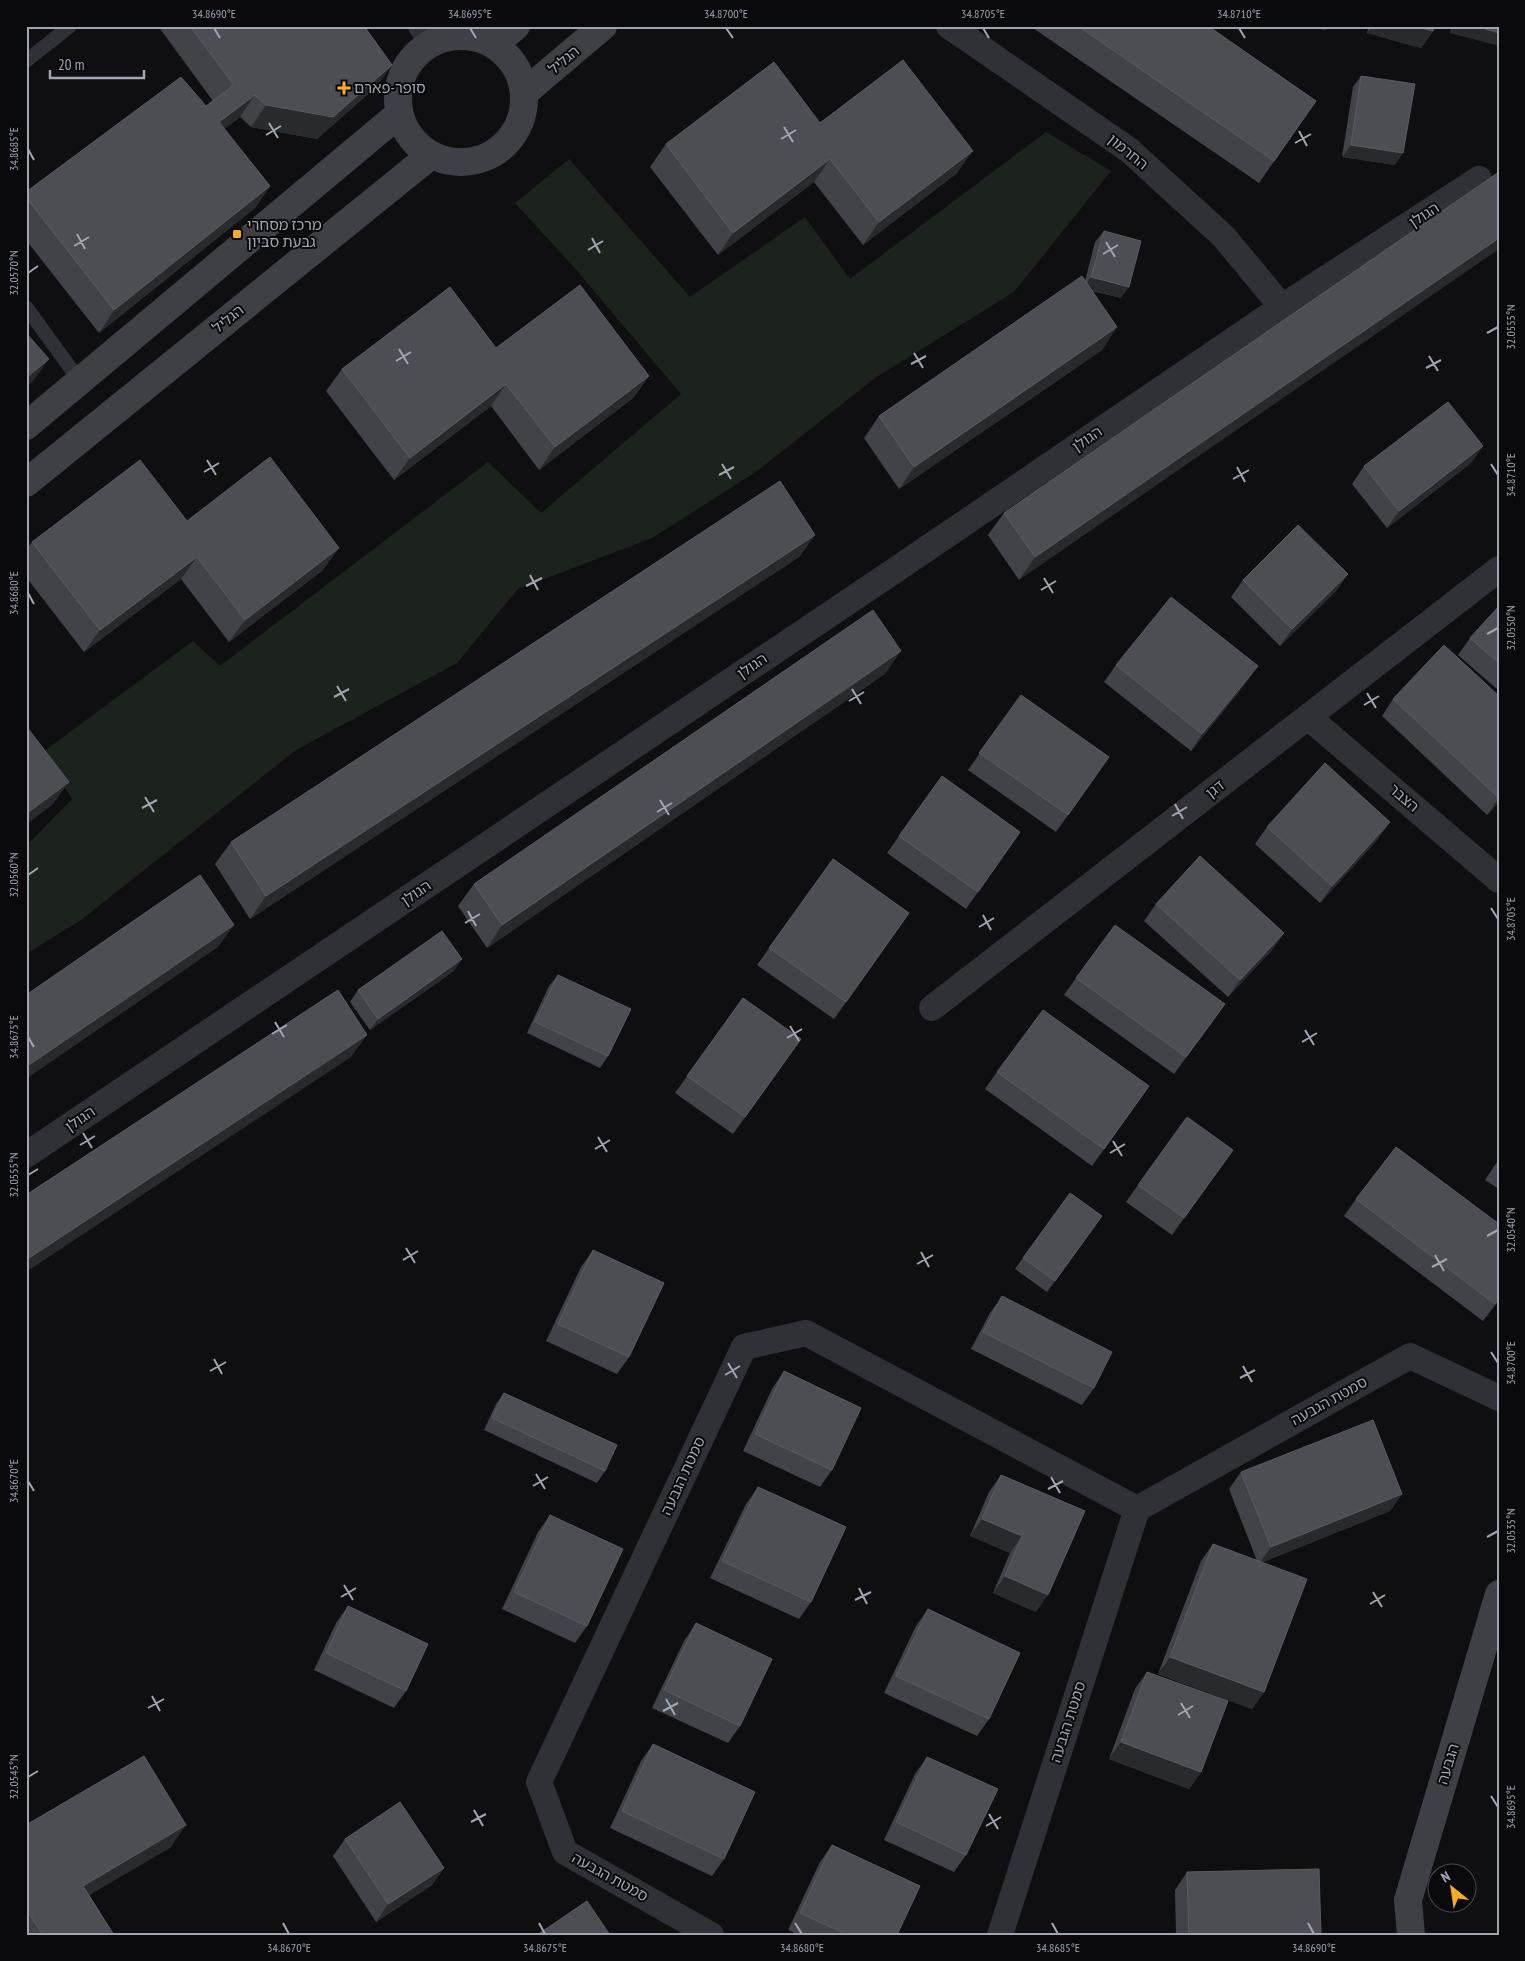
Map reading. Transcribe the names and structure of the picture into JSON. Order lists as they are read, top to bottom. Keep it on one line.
{"streets":{"street":["הגליל","החרמון","הגולן","דגן","הצבר","סמטת הגבעה","הגבעה"]},"crossings":[["החרמון","הגולן"],["דגן","הצבר"]],"places":{"health":["סופר-פארם"],"transit":["מרכז מסחרי גבעת סביון"]},"scale_bar":"20 m","north":"top left","coordinates":["34.8690°E","34.8695°E","34.8700°E","34.8705°E","34.8710°E","34.8685°E","32.0570°N","32.0555°N","34.8680°E","32.0550°N","32.0560°N","34.8675°E","32.0540°N","34.8670°E","32.0535°N","32.0545°N"]}
